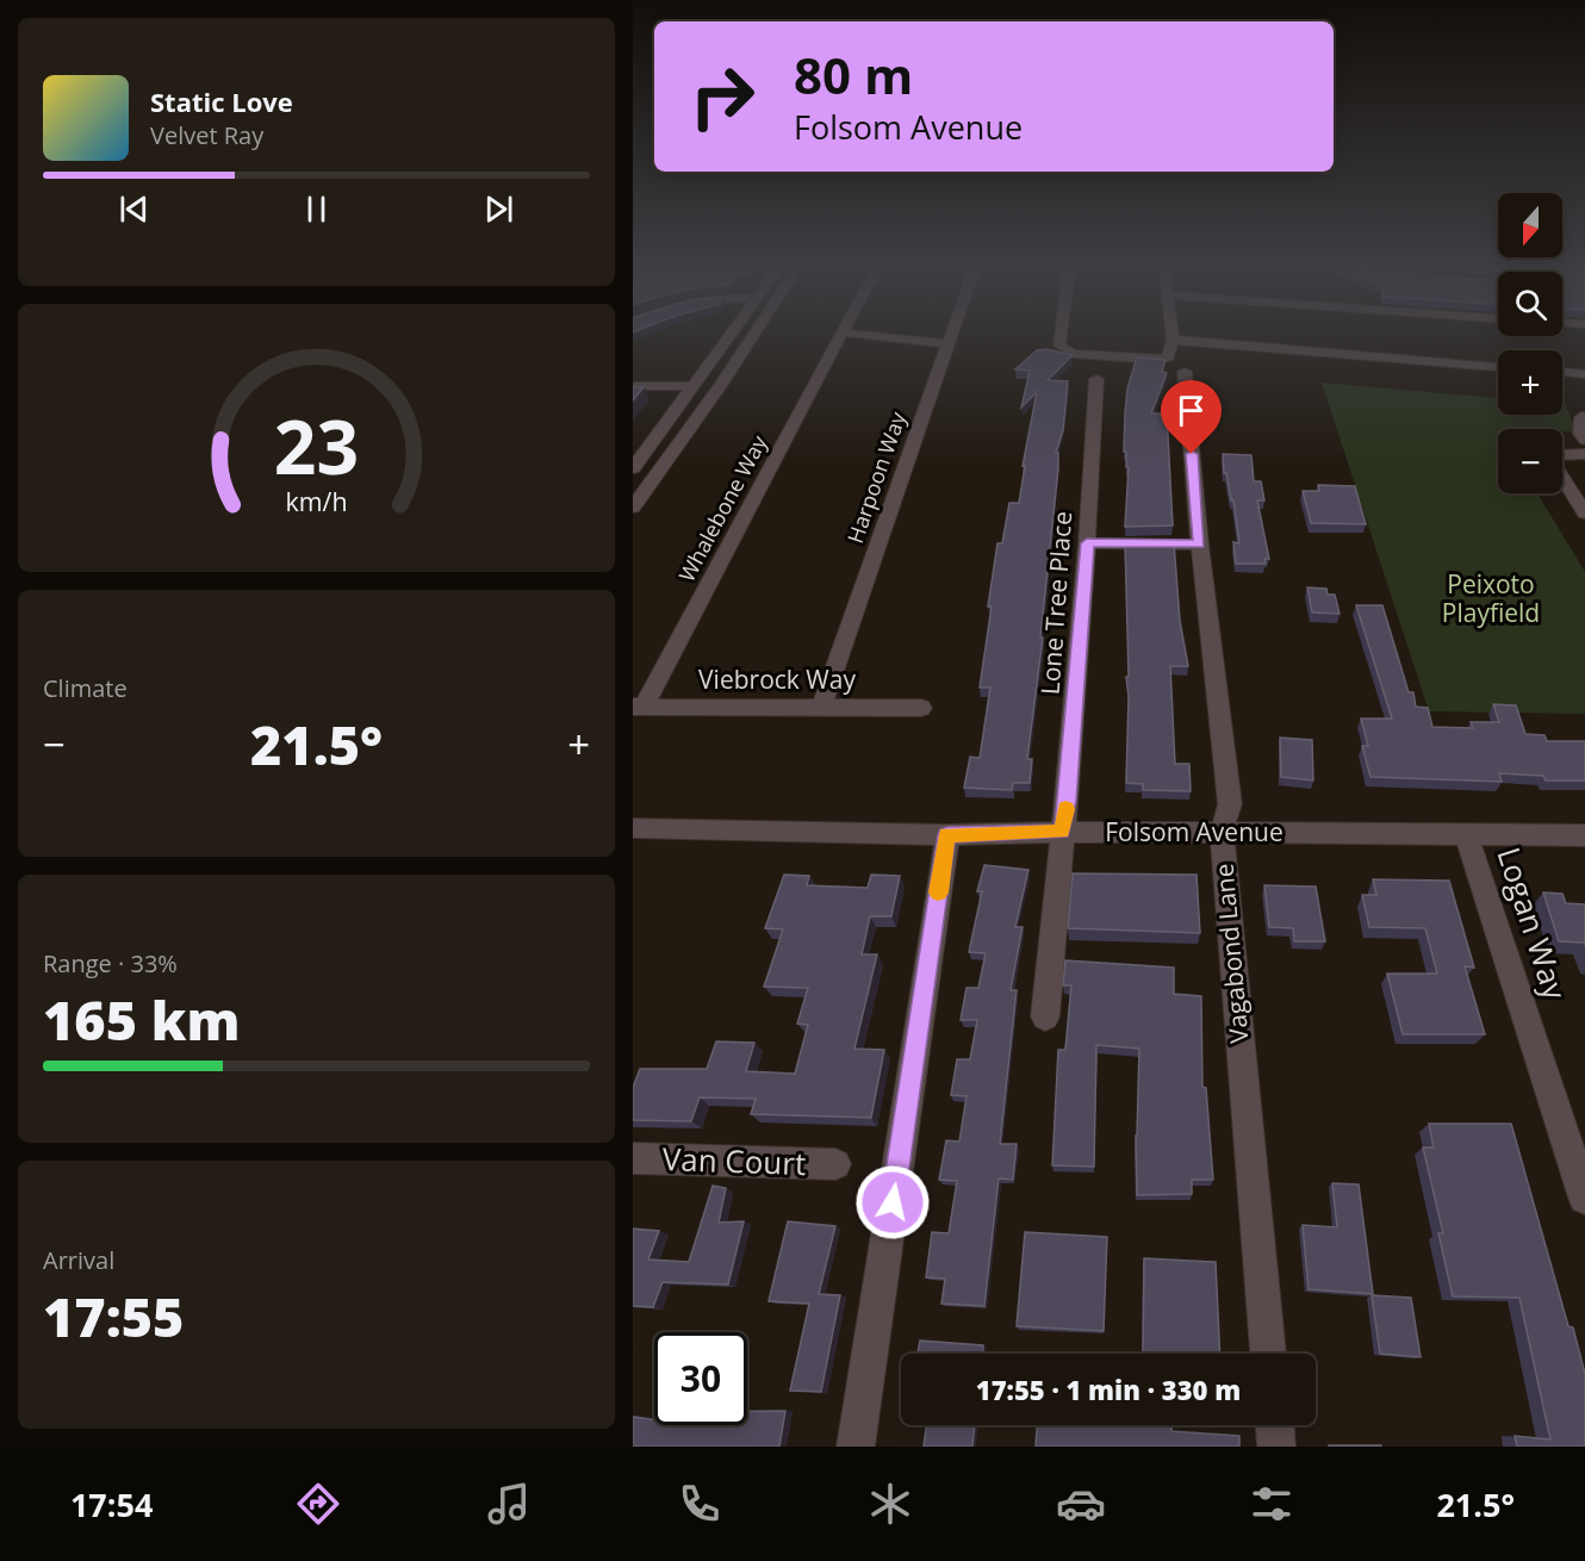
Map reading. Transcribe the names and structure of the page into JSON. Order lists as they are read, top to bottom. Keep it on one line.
{"streets":{"street":["Harpoon Way","Whalebone Way","Lone Tree Place","Viebrock Way","Folsom Avenue","Logan Way","Vagabond Lane","Van Court"]},"crossings":[["Harpoon Way","Viebrock Way"],["Whalebone Way","Viebrock Way"],["Lone Tree Place","Folsom Avenue"],["Folsom Avenue","Logan Way"],["Folsom Avenue","Vagabond Lane"]],"parks":["Peixoto Playfield"],"north":"bottom","page":{"turn":["80 m","Folsom Avenue"],"song":["Static Love","Velvet Ray"],"map_buttons":["+","−"],"tile":["Climate",["Range · 33%","165 km"],["Arrival","17:55"]],"heat":["−","21.5°","+"],"limit":"30","trip":"17:55 · 1 min · 330 m","tabs":["17:54","21.5°"],"gauge":["23","km/h"]}}
